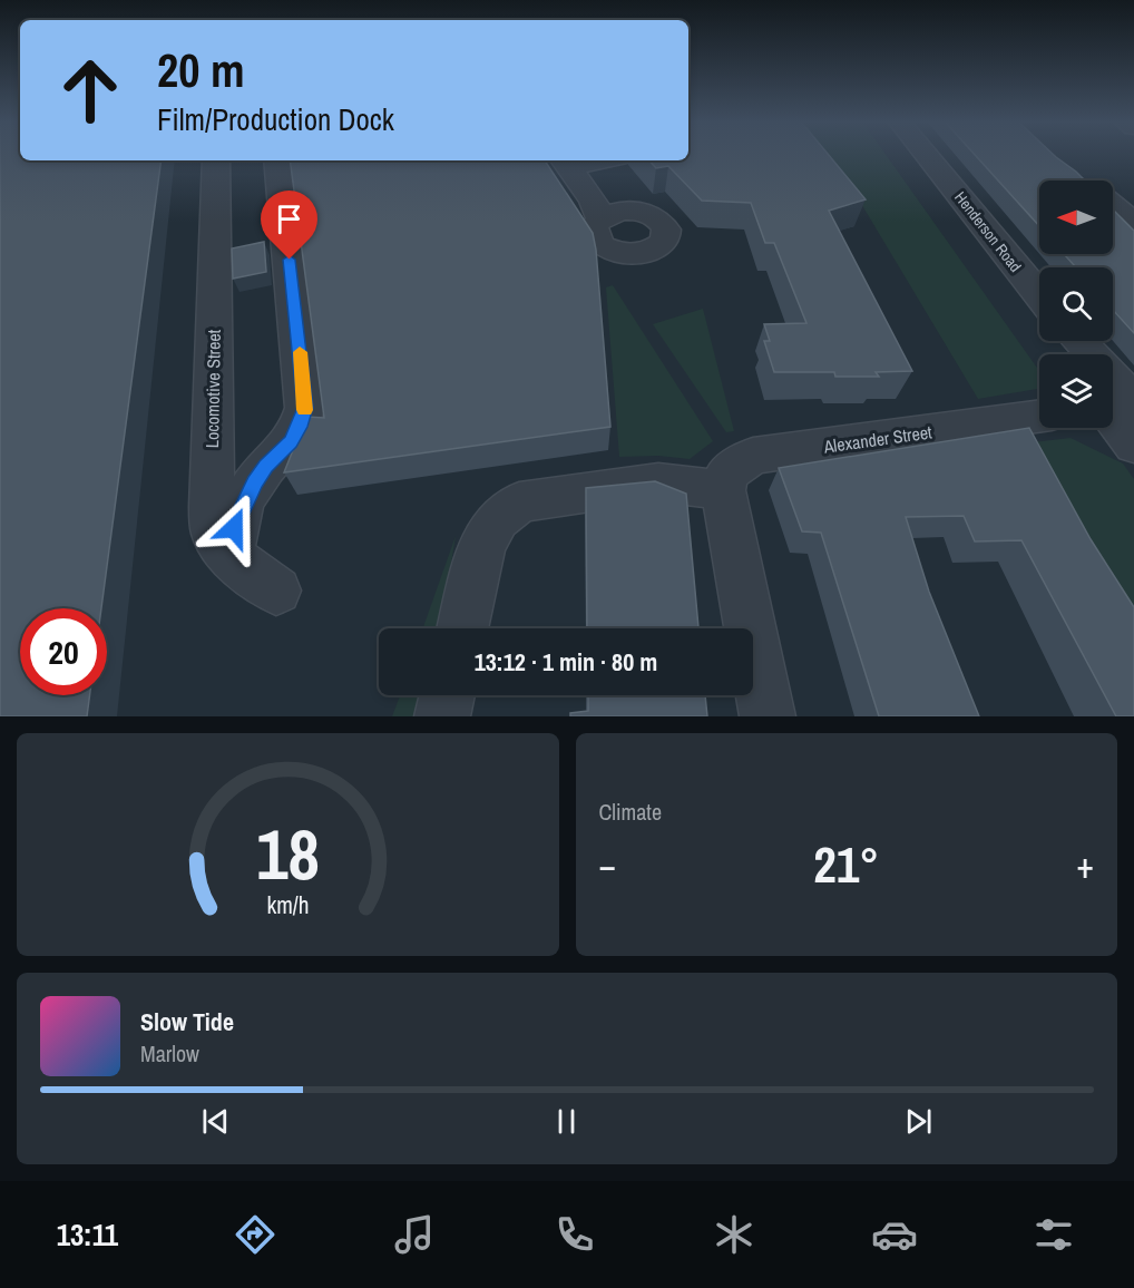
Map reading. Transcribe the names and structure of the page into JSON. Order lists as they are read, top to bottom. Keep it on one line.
{"streets":{"street":["Henderson Road","Locomotive Street","Alexander Street"]},"north":"left","page":{"turn":["20 m","Film/Production Dock"],"limit":"20","trip":"13:12 · 1 min · 80 m","tile":"Climate","heat":["−","21°","+"],"song":["Slow Tide","Marlow"],"tabs":"13:11","gauge":["18","km/h"]}}
